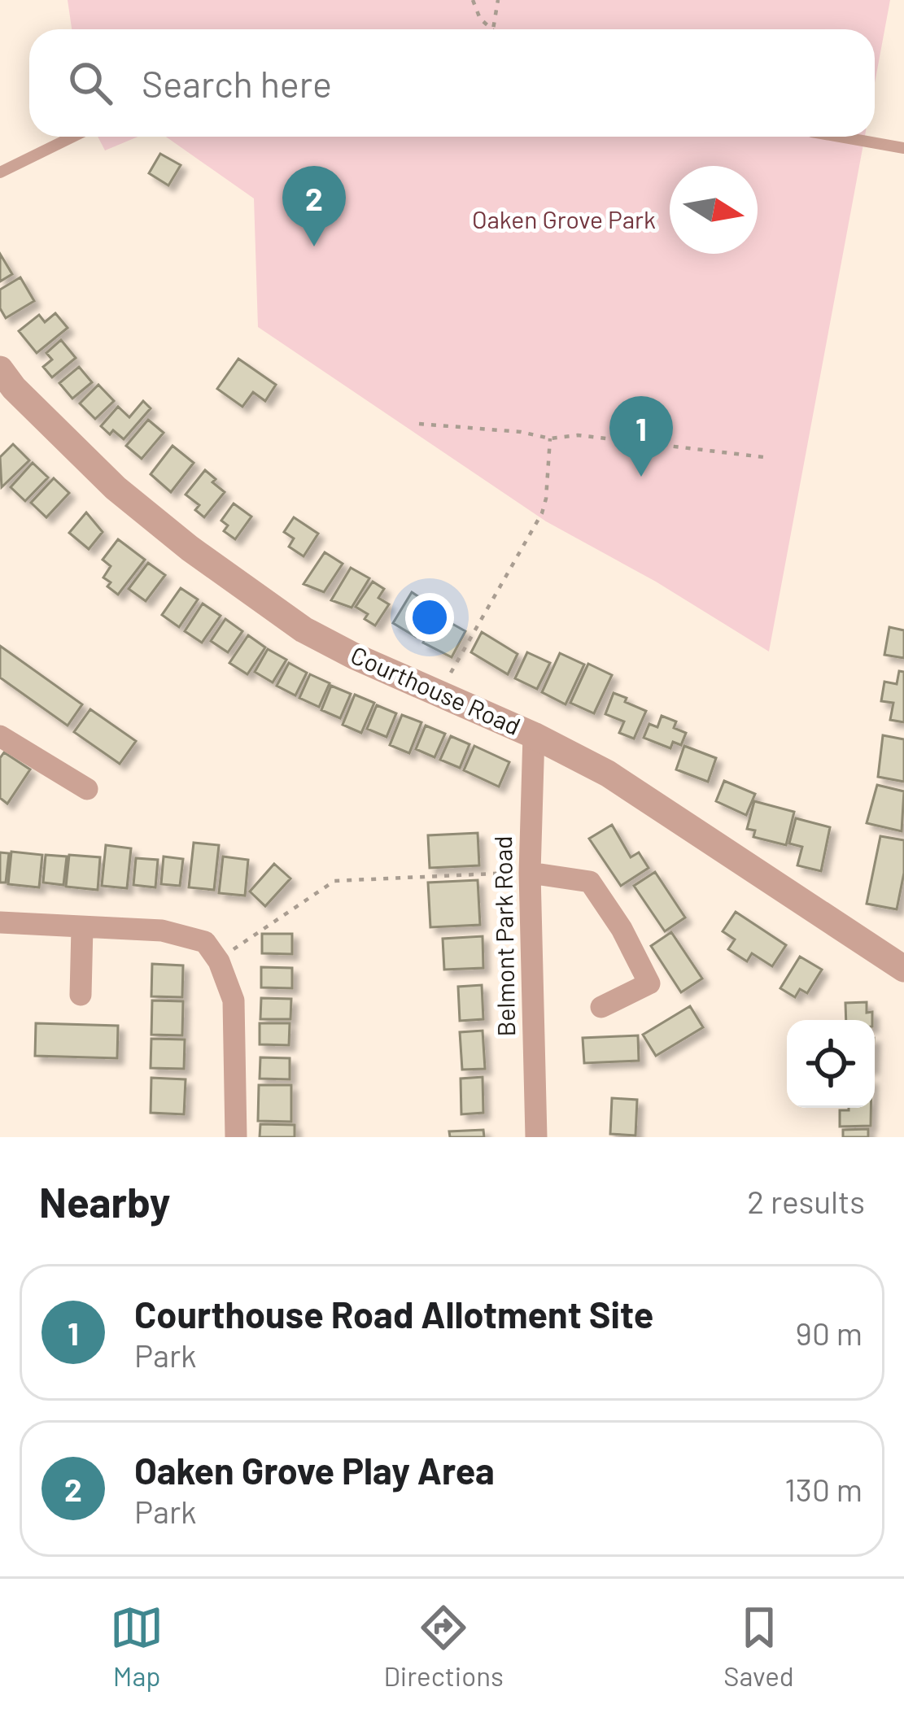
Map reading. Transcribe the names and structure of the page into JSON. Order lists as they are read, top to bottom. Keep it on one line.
{"streets":{"street":["Courthouse Road","Belmont Park Road"]},"crossings":[["Courthouse Road","Belmont Park Road"]],"parks":["Oaken Grove Park"],"north":"right","page":{"search":"Search here","pins":["2","1"],"heading":["Nearby","2 results"],"list":[{"mark":"1","name":"Courthouse Road Allotment Site","note":"Park","value":"90 m"},{"mark":"2","name":"Oaken Grove Play Area","note":"Park","value":"130 m"}],"nav":["Map","Directions","Saved"]}}
